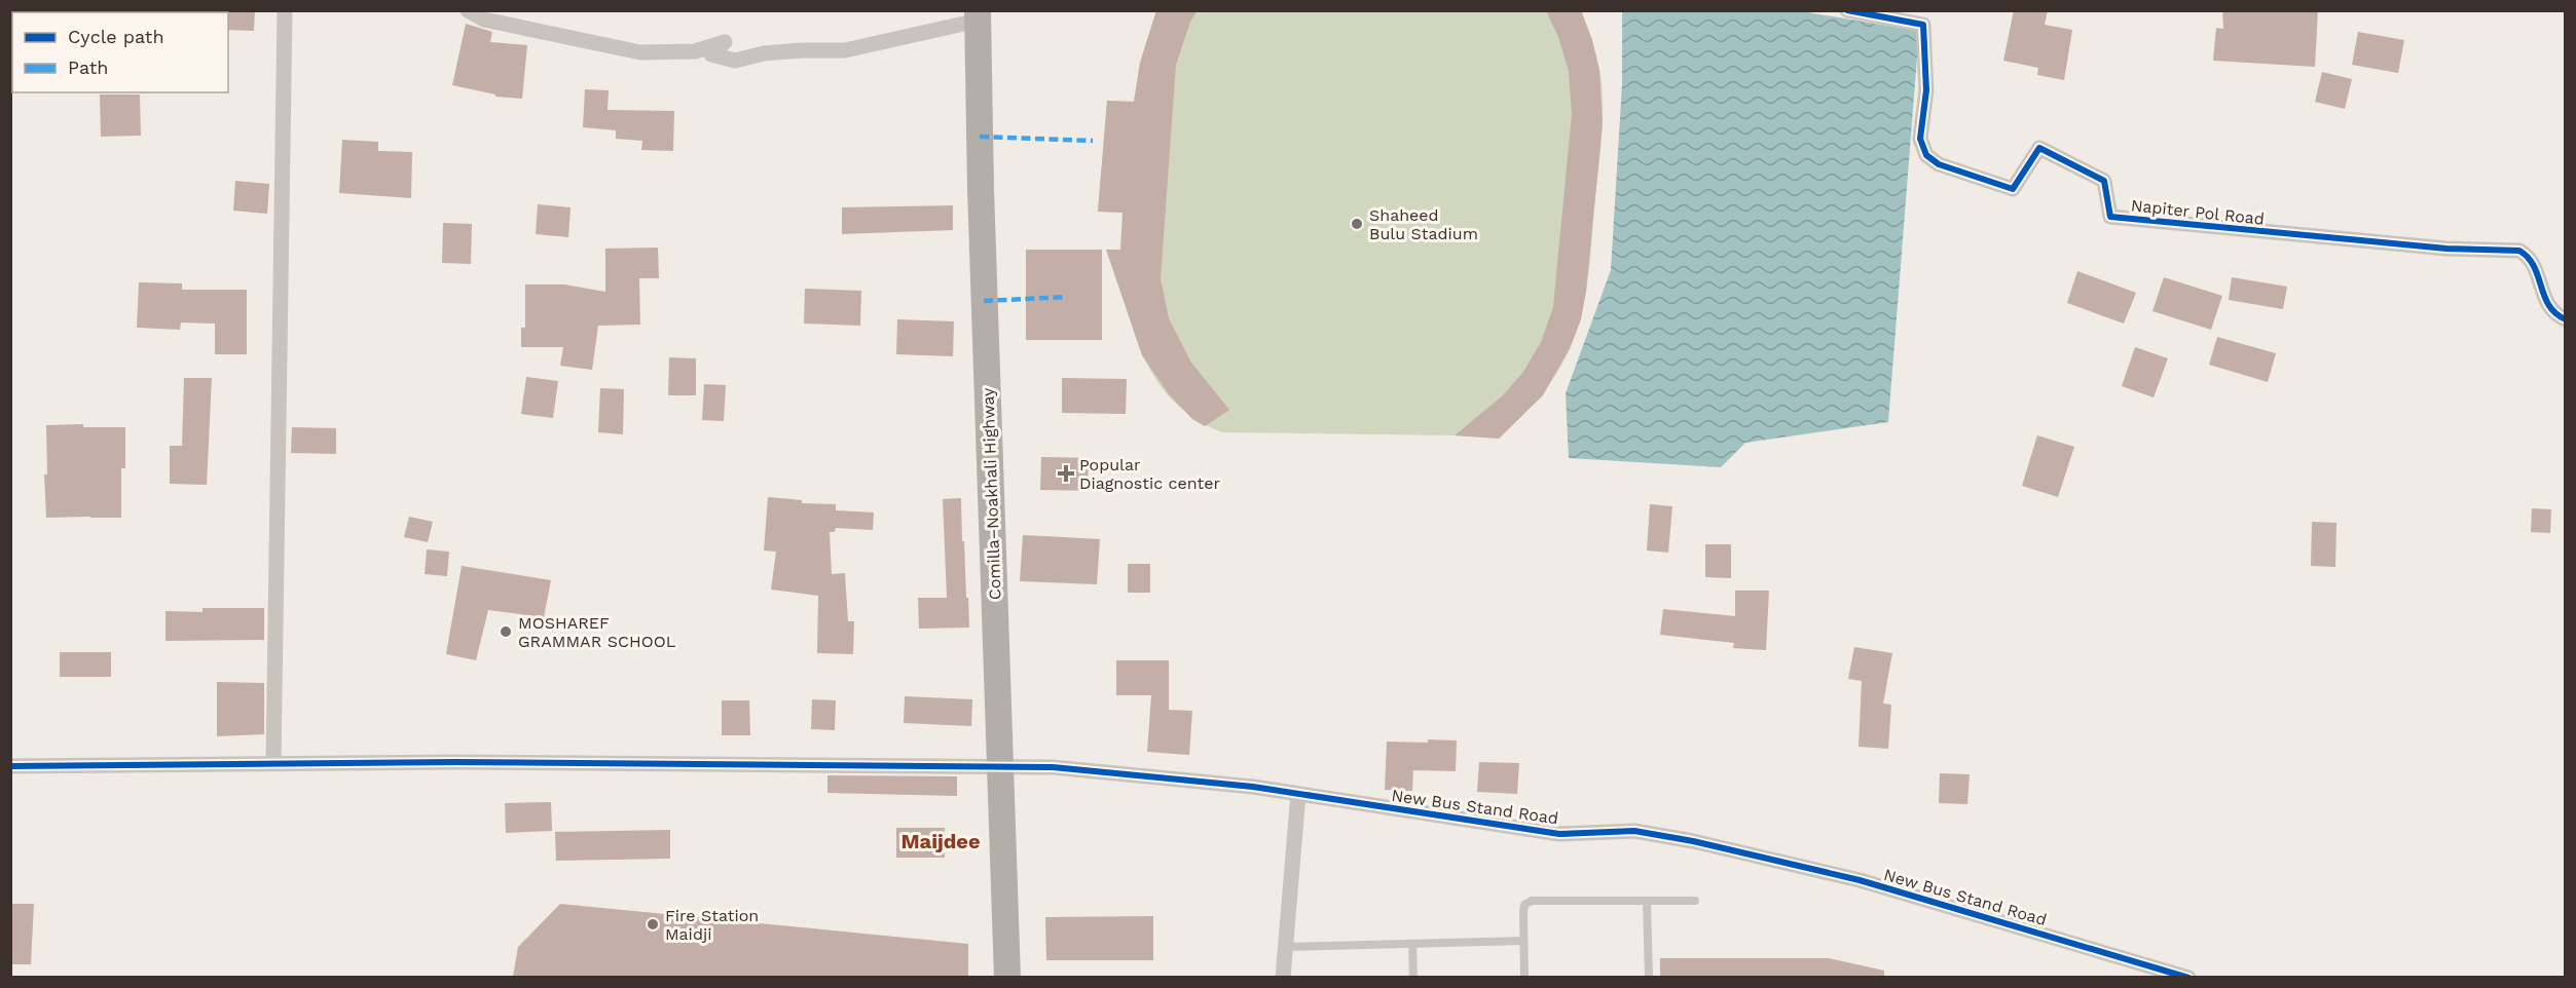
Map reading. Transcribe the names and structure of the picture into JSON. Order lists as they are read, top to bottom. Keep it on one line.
{"streets":{"highway":["Comilla–Noakhali Highway"],"street":["Napiter Pol Road","New Bus Stand Road"]},"crossings":[["Comilla–Noakhali Highway","New Bus Stand Road"]],"districts":["Maijdee"],"places":{"other":["Shaheed Bulu Stadium","MOSHAREF GRAMMAR SCHOOL","Fire Station Maidji"],"health":["Popular Diagnostic center"]},"legend":["Cycle path","Path"]}
